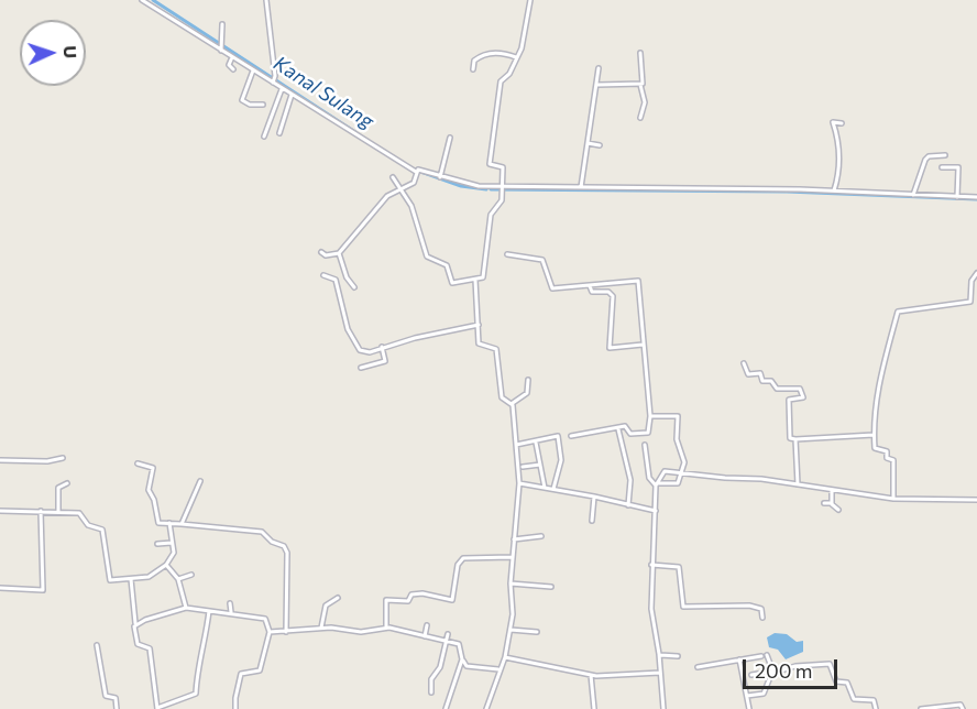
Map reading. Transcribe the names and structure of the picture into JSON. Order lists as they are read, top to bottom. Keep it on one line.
{"water":["Kanal Sulang"],"scale_bar":"200 m","north":"right"}
